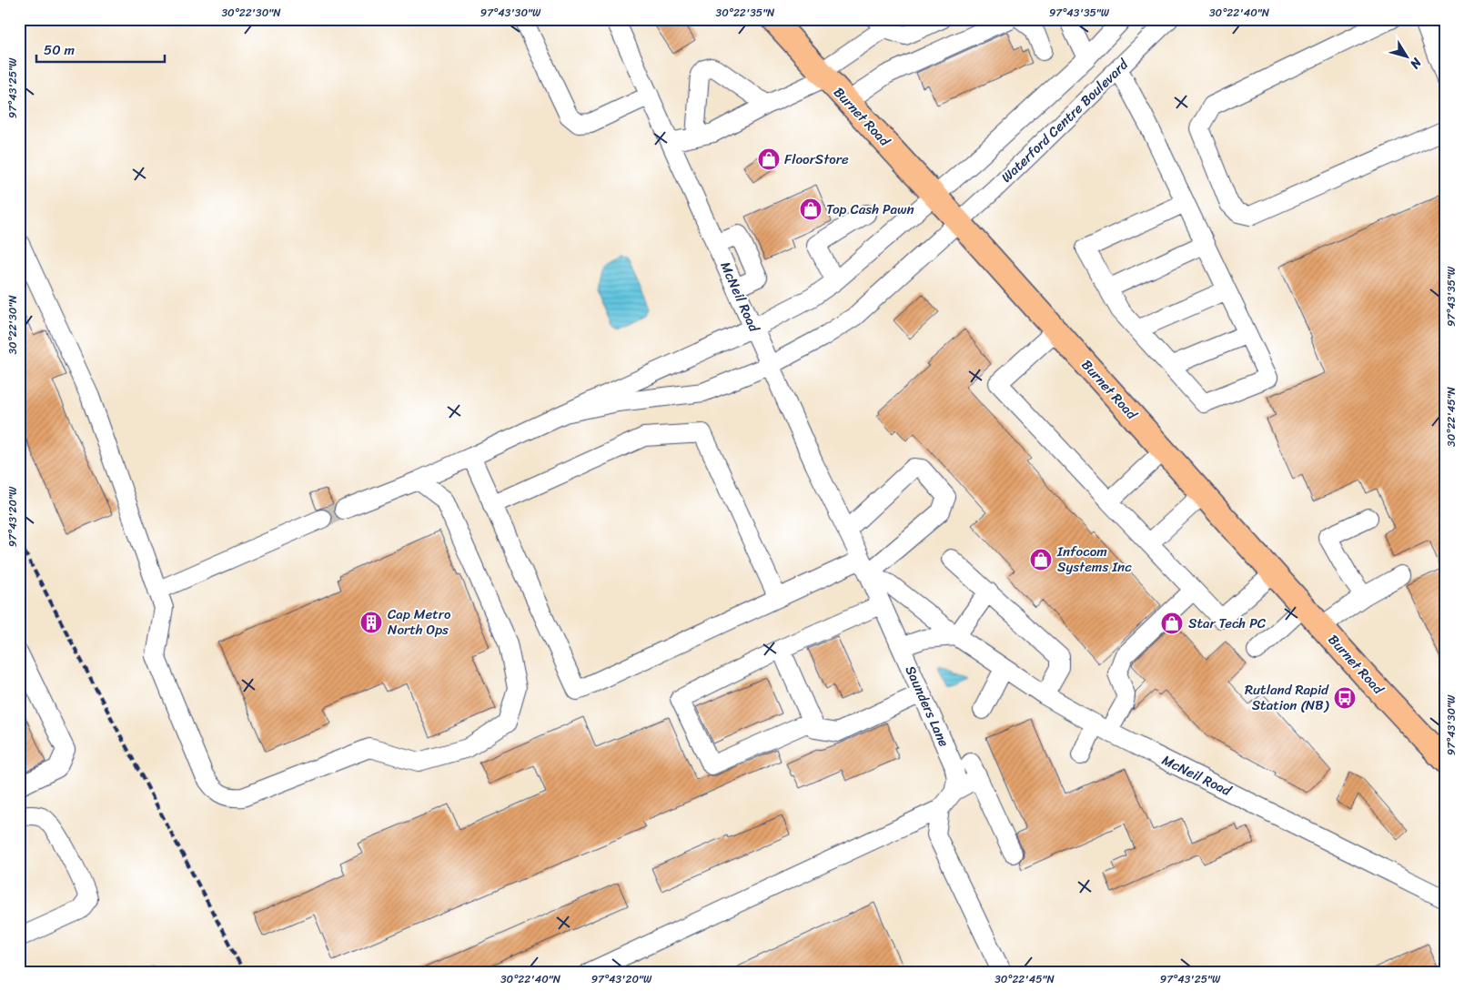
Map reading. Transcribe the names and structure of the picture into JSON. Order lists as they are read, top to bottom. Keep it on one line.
{"streets":{"main road":["Burnet Road"],"street":["Waterford Centre Boulevard","McNeil Road","Saunders Lane"]},"crossings":[["Burnet Road","Waterford Centre Boulevard"],["Waterford Centre Boulevard","McNeil Road"],["McNeil Road","Saunders Lane"]],"places":{"shop":["FloorStore","Top Cash Pawn","Infocom Systems Inc","Star Tech PC"],"building":["Cap Metro North Ops"],"bus stop":["Rutland Rapid Station (NB)"]},"scale_bar":"50 m","north":"bottom right","coordinates":["30°22'30\"N","97°43'30\"W","30°22'35\"N","97°43'35\"W","30°22'40\"N","97°43'25\"W","30°22'45\"N","97°43'20\"W"]}
